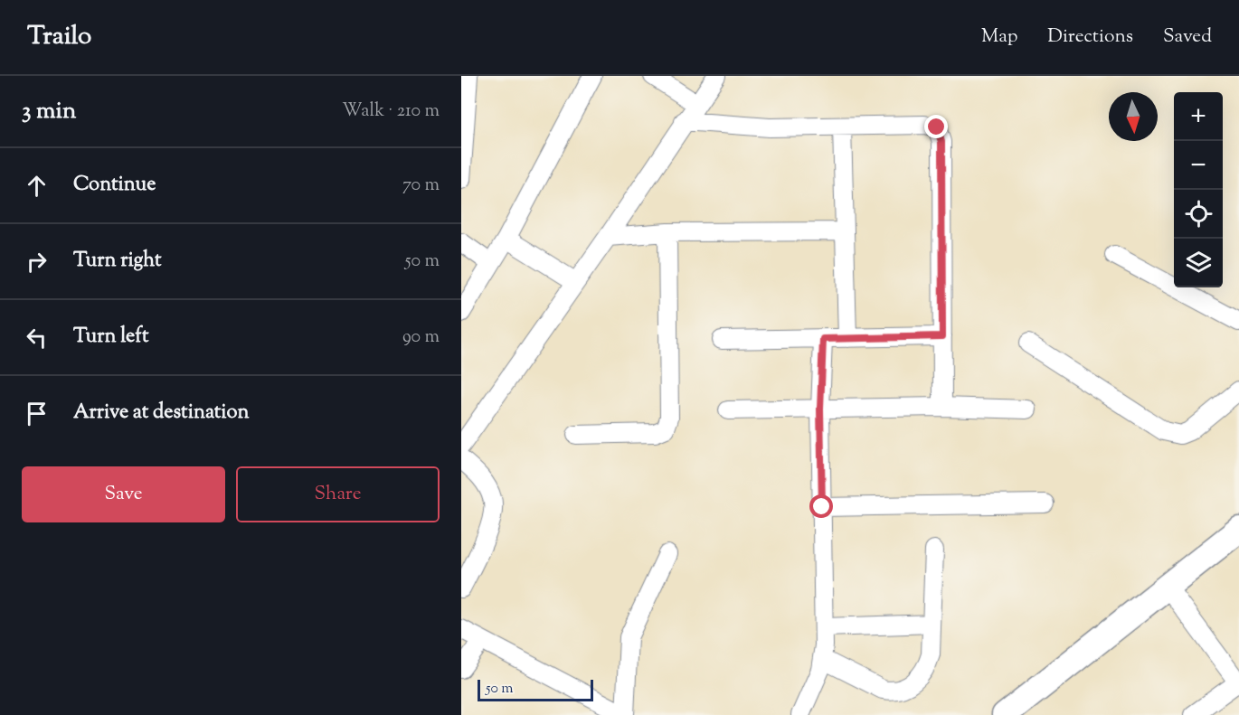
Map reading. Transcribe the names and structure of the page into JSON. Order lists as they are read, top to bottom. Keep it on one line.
{"scale_bar":"50 m","north":"bottom","page":{"header":"Trailo","nav":["Map","Directions","Saved"],"heading":["3 min","Walk · 210 m"],"map_buttons":["+","−"],"list":[["Continue","70 m"],["Turn right","50 m"],["Turn left","90 m"],"Arrive at destination"],"buttons":["Save","Share"],"scale":"50 m"}}
